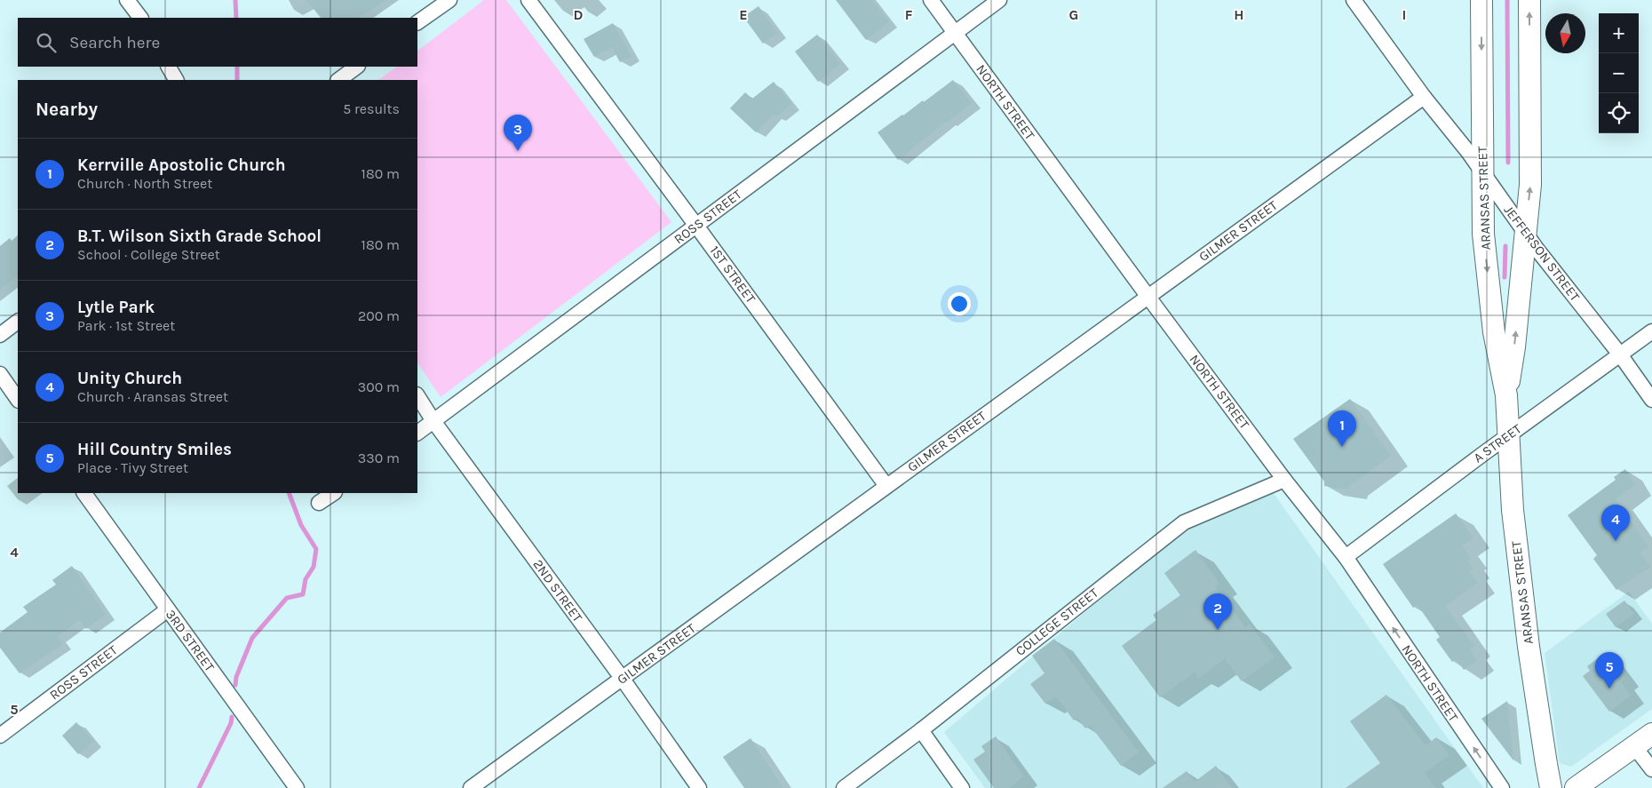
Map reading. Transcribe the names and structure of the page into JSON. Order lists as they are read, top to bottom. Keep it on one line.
{"streets":{"street":["NORTH STREET","ARANSAS STREET","ROSS STREET","GILMER STREET","JEFFERSON STREET","1ST STREET","A STREET","2ND STREET","COLLEGE STREET","3RD STREET"]},"crossings":[["NORTH STREET","ROSS STREET"],["NORTH STREET","GILMER STREET"],["NORTH STREET","A STREET"],["NORTH STREET","COLLEGE STREET"],["ARANSAS STREET","JEFFERSON STREET"],["ARANSAS STREET","A STREET"],["ROSS STREET","1ST STREET"],["ROSS STREET","2ND STREET"],["ROSS STREET","3RD STREET"],["GILMER STREET","JEFFERSON STREET"],["GILMER STREET","1ST STREET"],["GILMER STREET","2ND STREET"],["JEFFERSON STREET","A STREET"]],"north":"bottom","page":{"map_buttons":["+","−"],"search":"Search here","heading":["Nearby","5 results"],"pins":["3","1","4","2","5"],"list":[{"mark":"1","name":"Kerrville Apostolic Church","note":"Church · North Street","value":"180 m"},{"mark":"2","name":"B.T. Wilson Sixth Grade School","note":"School · College Street","value":"180 m"},{"mark":"3","name":"Lytle Park","note":"Park · 1st Street","value":"200 m"},{"mark":"4","name":"Unity Church","note":"Church · Aransas Street","value":"300 m"},{"mark":"5","name":"Hill Country Smiles","note":"Place · Tivy Street","value":"330 m"}]},"grid":{"columns":["D","E","F","G","H","I"],"rows":["4","5"]}}
